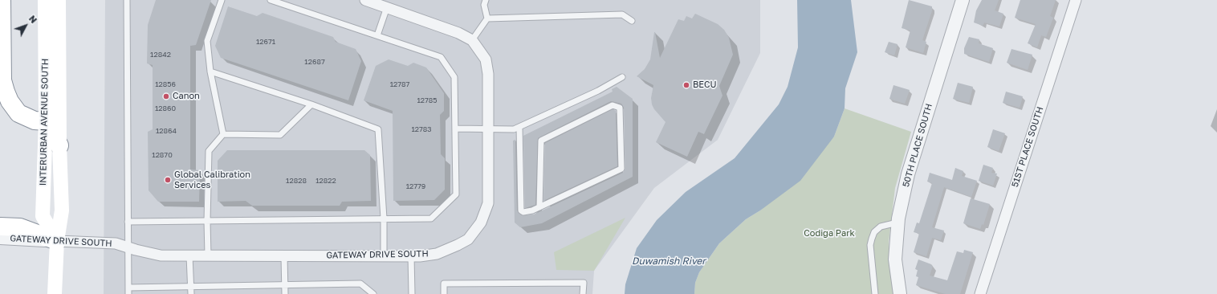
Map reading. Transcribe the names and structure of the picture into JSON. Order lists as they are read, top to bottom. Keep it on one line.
{"streets":{"main road":["INTERURBAN AVENUE SOUTH"],"street":["50TH PLACE SOUTH","51ST PLACE SOUTH","GATEWAY DRIVE SOUTH"]},"crossings":[["INTERURBAN AVENUE SOUTH","GATEWAY DRIVE SOUTH"]],"water":["Duwamish River"],"parks":["Codiga Park"],"places":["BECU","Canon","Global Calibration Services"],"house_numbers":["12671","12842","12687","12856","12787","12785","12860","12783","12864","12870","12828","12822","12779"],"north":"top right"}
